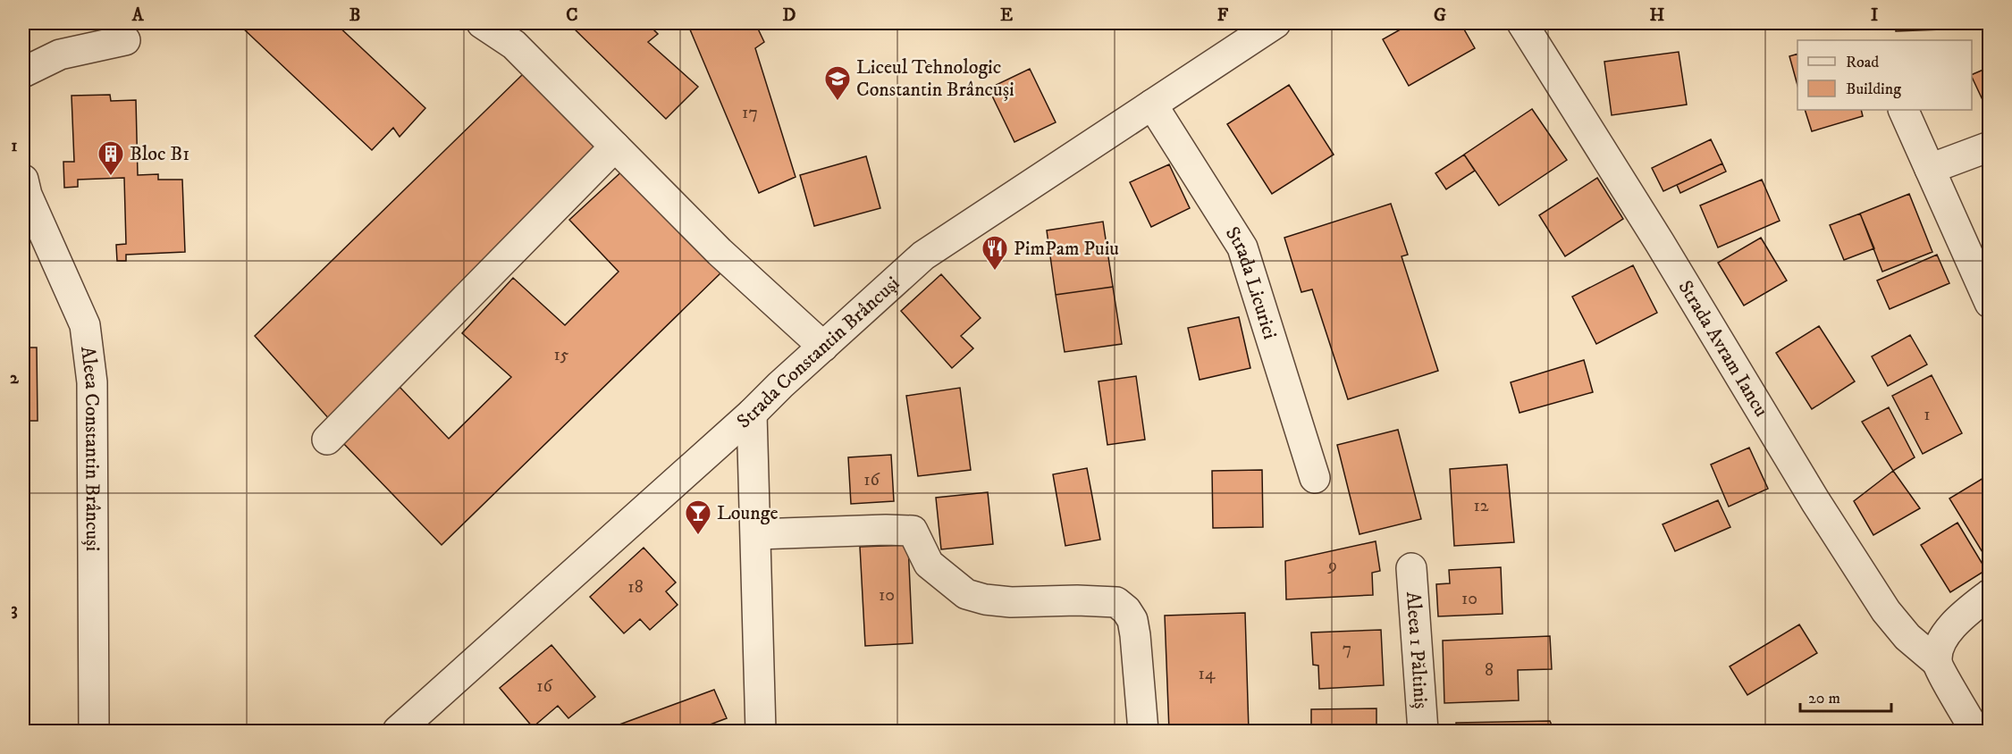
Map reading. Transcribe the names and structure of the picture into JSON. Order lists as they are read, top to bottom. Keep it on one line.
{"streets":{"street":["Strada Licurici","Strada Avram Iancu","Strada Constantin Brâncuși","Aleea Constantin Brâncuși","Aleea 1 Păltiniș"]},"crossings":[["Strada Licurici","Strada Constantin Brâncuși"]],"places":{"school or university":["Liceul Tehnologic Constantin Brâncuși"],"building":["Bloc B1"],"restaurant":["PimPam Puiu"],"bar":["Lounge"]},"house_numbers":["17","15","1","16","12","9","18","10","10","7","8","14","16"],"legend":["Road","Building"],"scale_bar":"20 m","grid":{"columns":["A","B","C","D","E","F","G","H","I"],"rows":["1","2","3"]}}
